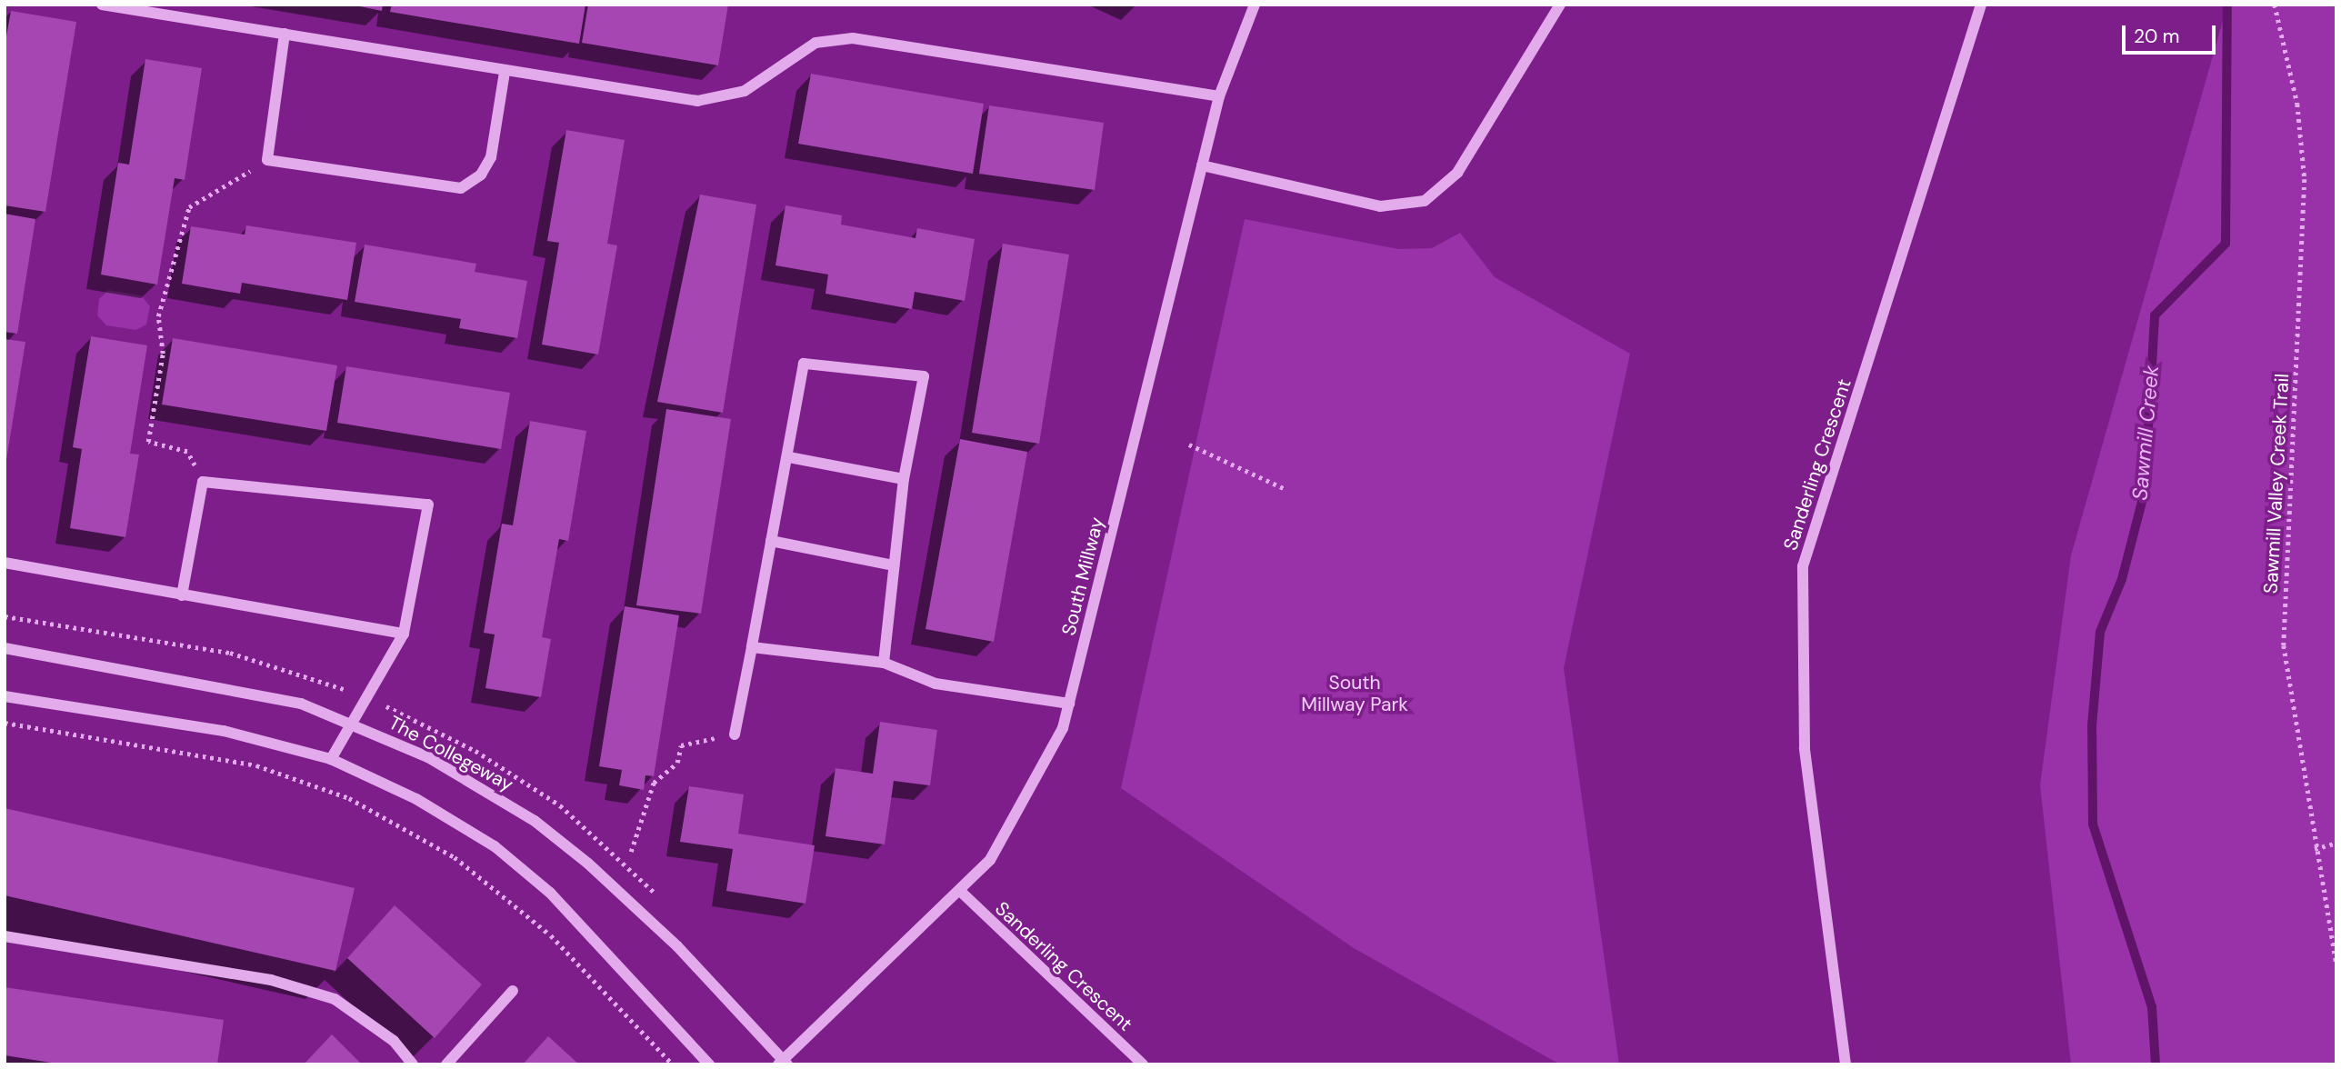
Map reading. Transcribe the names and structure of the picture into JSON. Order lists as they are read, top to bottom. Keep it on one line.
{"streets":{"street":["Sanderling Crescent","South Millway","The Collegeway"],"path":["Sawmill Valley Creek Trail"]},"crossings":[["Sanderling Crescent","South Millway"],["South Millway","The Collegeway"]],"water":["Sawmill Creek"],"parks":["South Millway Park"],"scale_bar":"20 m"}
